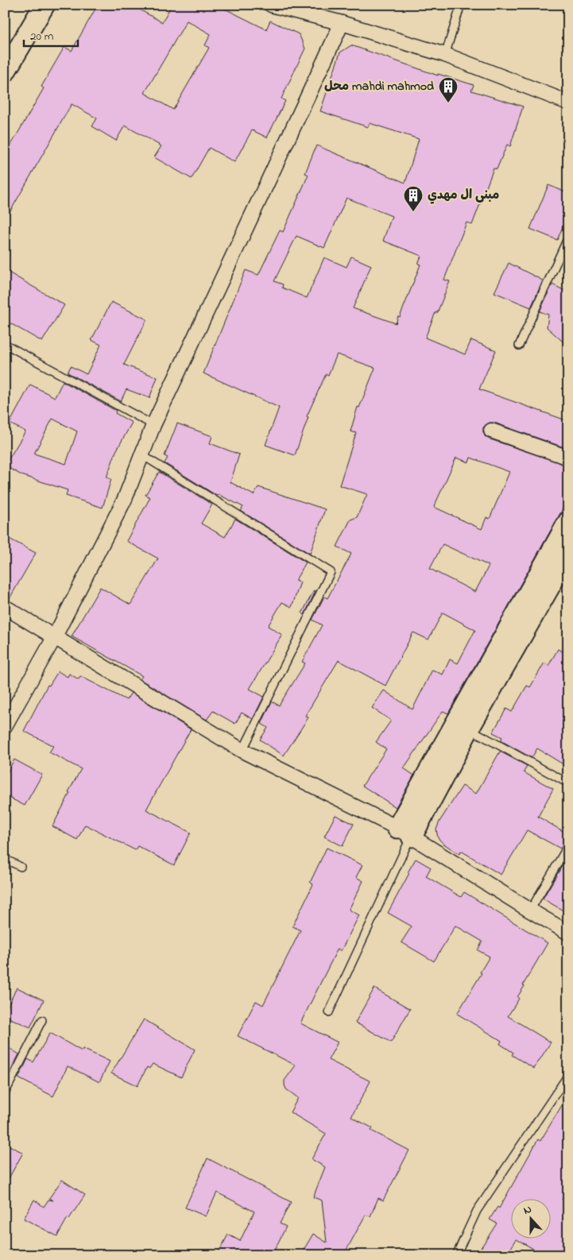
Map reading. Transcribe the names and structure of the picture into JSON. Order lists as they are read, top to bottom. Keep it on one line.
{"places":{"building":["محل mahdi mahmod","مبنى ال مهدي"]},"scale_bar":"20 m","north":"top"}
